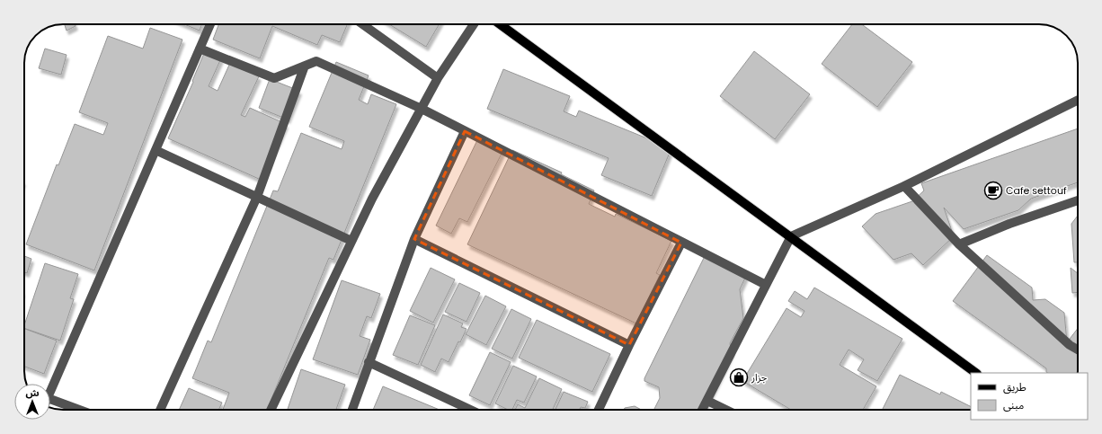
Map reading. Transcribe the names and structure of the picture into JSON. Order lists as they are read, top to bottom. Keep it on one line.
{"places":{"cafe":["Cafe settouf"],"shop":["جزار"]},"legend":["طريق","مبنى"],"north":"top"}
